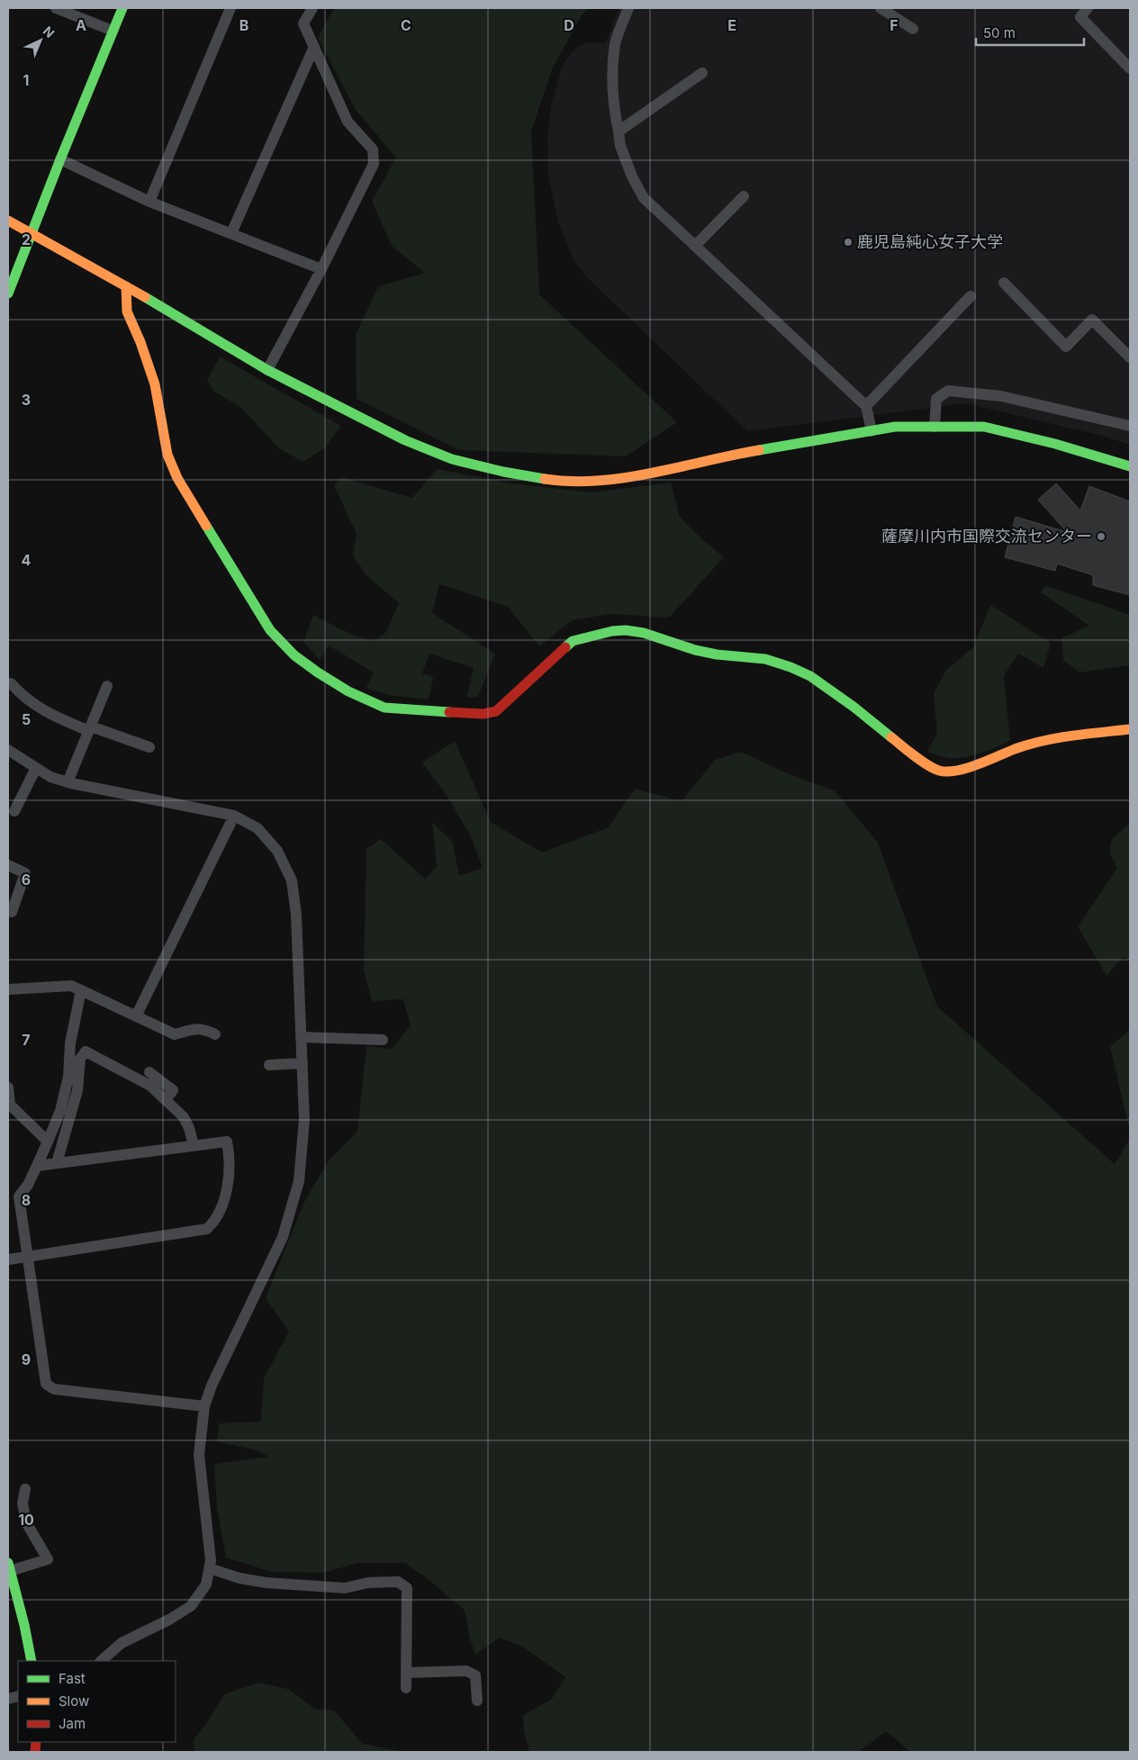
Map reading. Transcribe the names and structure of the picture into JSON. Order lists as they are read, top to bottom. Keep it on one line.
{"places":["鹿児島純心女子大学","薩摩川内市国際交流センター"],"legend":["Fast","Slow","Jam"],"scale_bar":"50 m","north":"top right","grid":{"columns":["A","B","C","D","E","F"],"rows":["1","2","3","4","5","6","7","8","9","10"]}}
